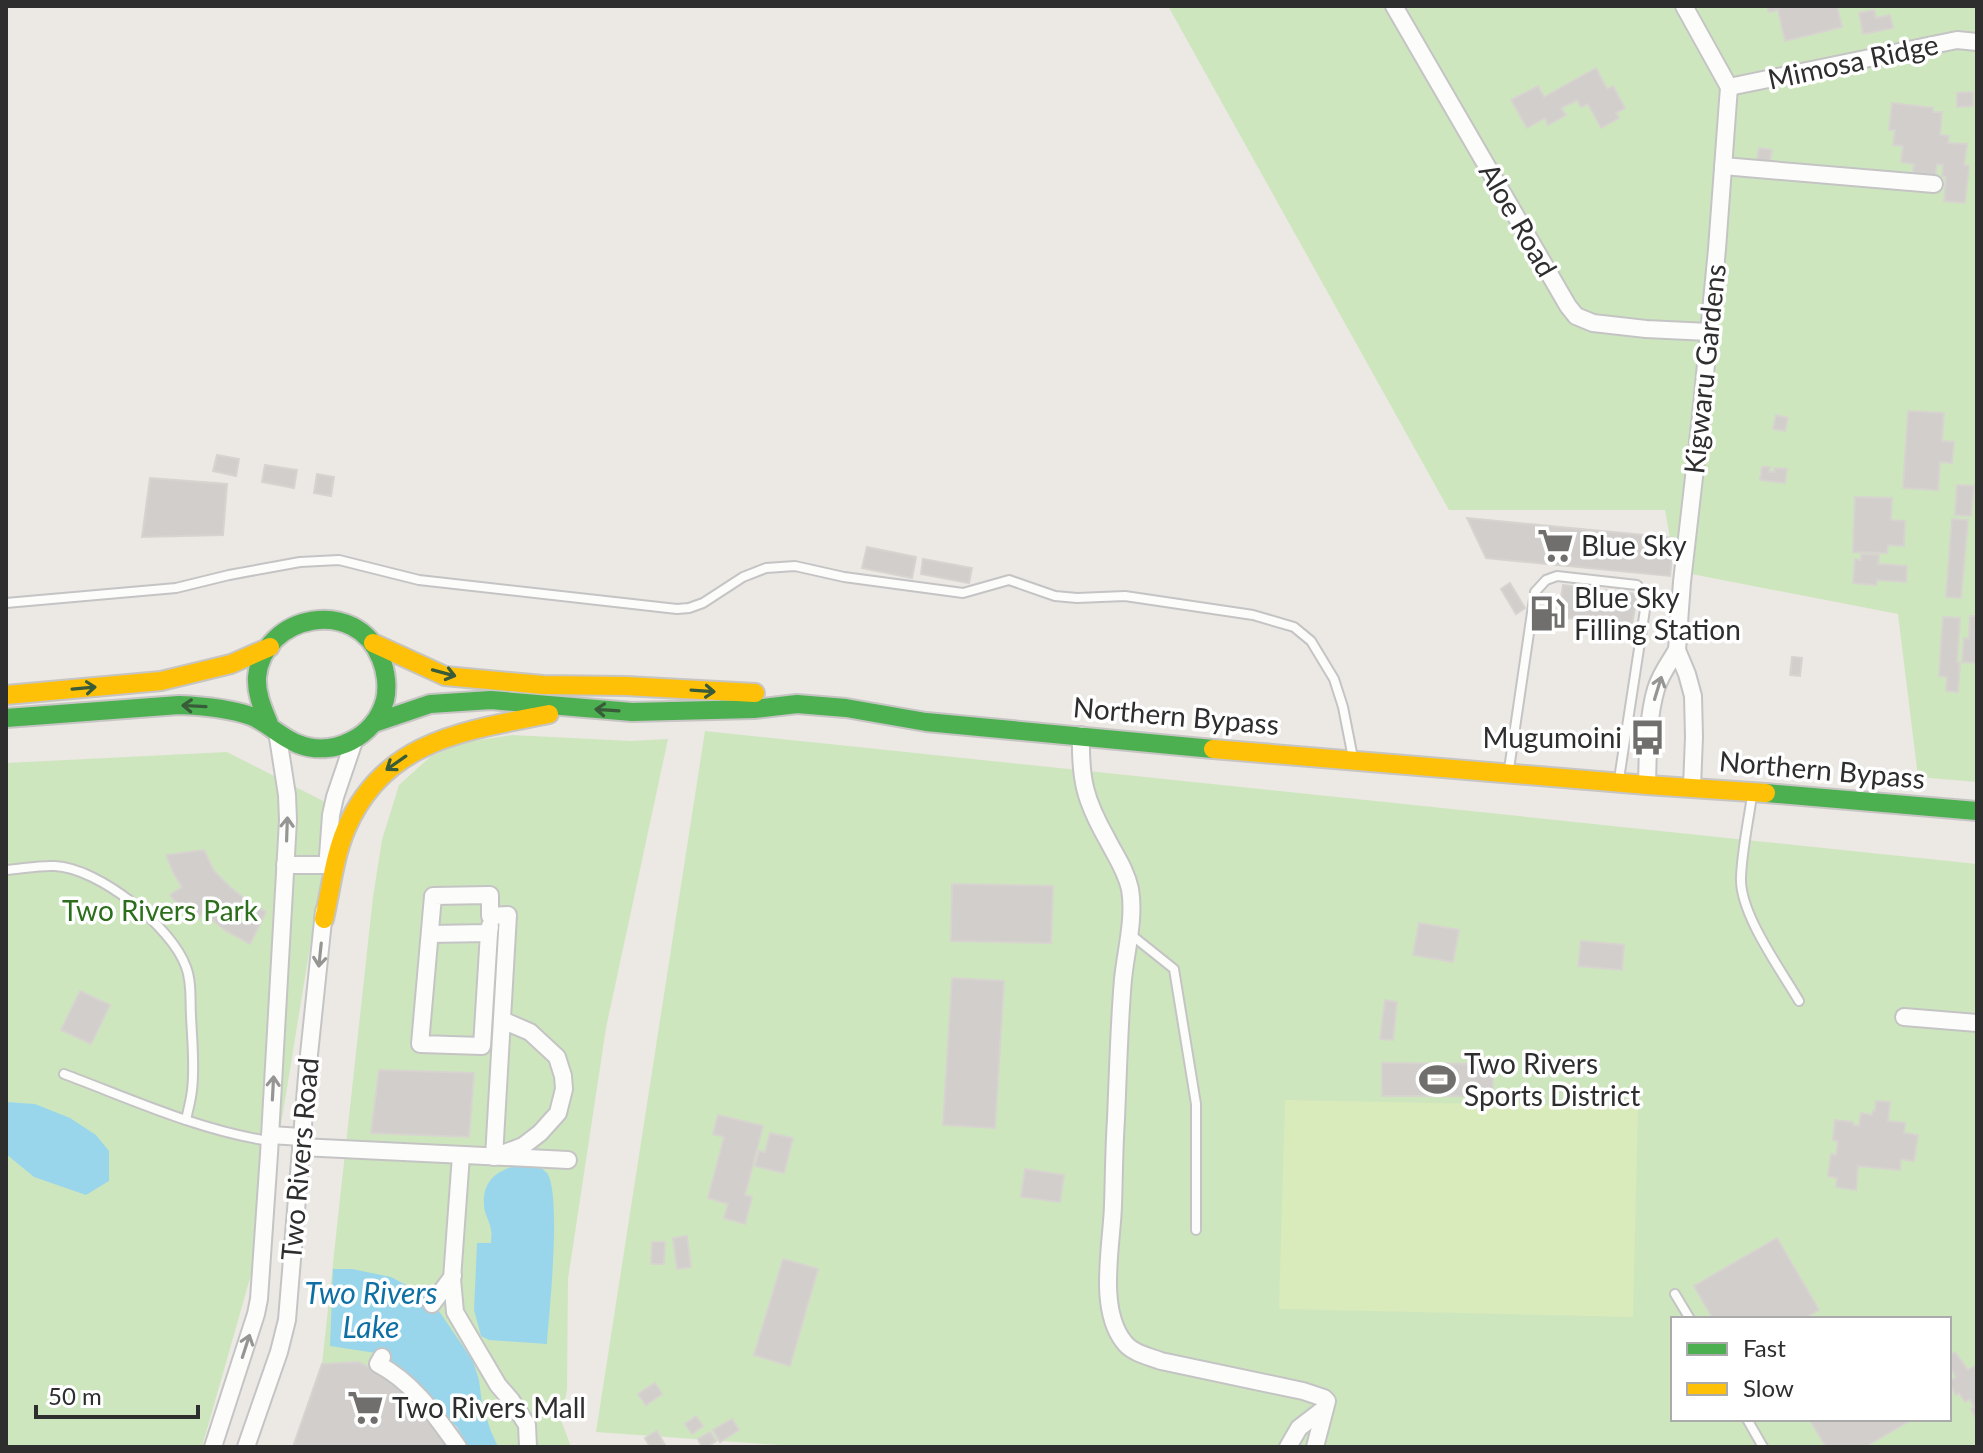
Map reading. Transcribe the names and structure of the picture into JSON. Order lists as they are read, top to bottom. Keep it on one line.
{"streets":{"main road":["Northern Bypass"],"street":["Mimosa Ridge","Aloe Road","Kigwaru Gardens","Two Rivers Road"]},"crossings":[["Mimosa Ridge","Kigwaru Gardens"],["Aloe Road","Kigwaru Gardens"],["Kigwaru Gardens","Northern Bypass"],["Northern Bypass","Two Rivers Road"]],"water":["Two Rivers Lake"],"parks":["Two Rivers Park"],"places":{"supermarket":["Blue Sky","Two Rivers Mall"],"fuel station":["Blue Sky Filling Station"],"bus stop":["Mugumoini"],"sports":["Two Rivers Sports District"]},"legend":["Fast","Slow"],"scale_bar":"50 m"}
